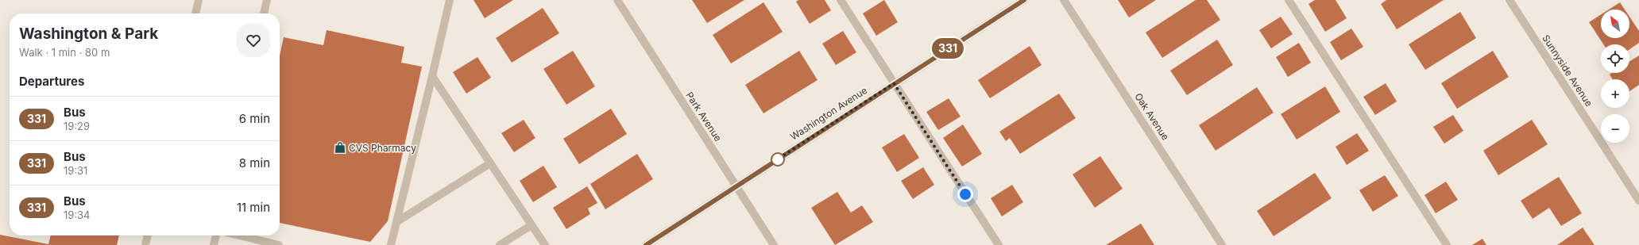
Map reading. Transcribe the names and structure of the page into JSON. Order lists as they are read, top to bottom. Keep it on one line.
{"streets":{"street":["Sunnyside Avenue","Washington Avenue","Park Avenue","Oak Avenue"]},"crossings":[["Washington Avenue","Park Avenue"]],"places":{"shop":["CVS Pharmacy"]},"lines":["bus line 331"],"north":"top left","page":{"on_map":"331","map_buttons":["+","−"],"heading":[["Washington & Park","Walk · 1 min · 80 m"],"Departures"],"list":[{"mark":"331","name":"Bus","note":"19:29","value":"6 min"},{"mark":"331","name":"Bus","note":"19:31","value":"8 min"},{"mark":"331","name":"Bus","note":"19:34","value":"11 min"}]}}
